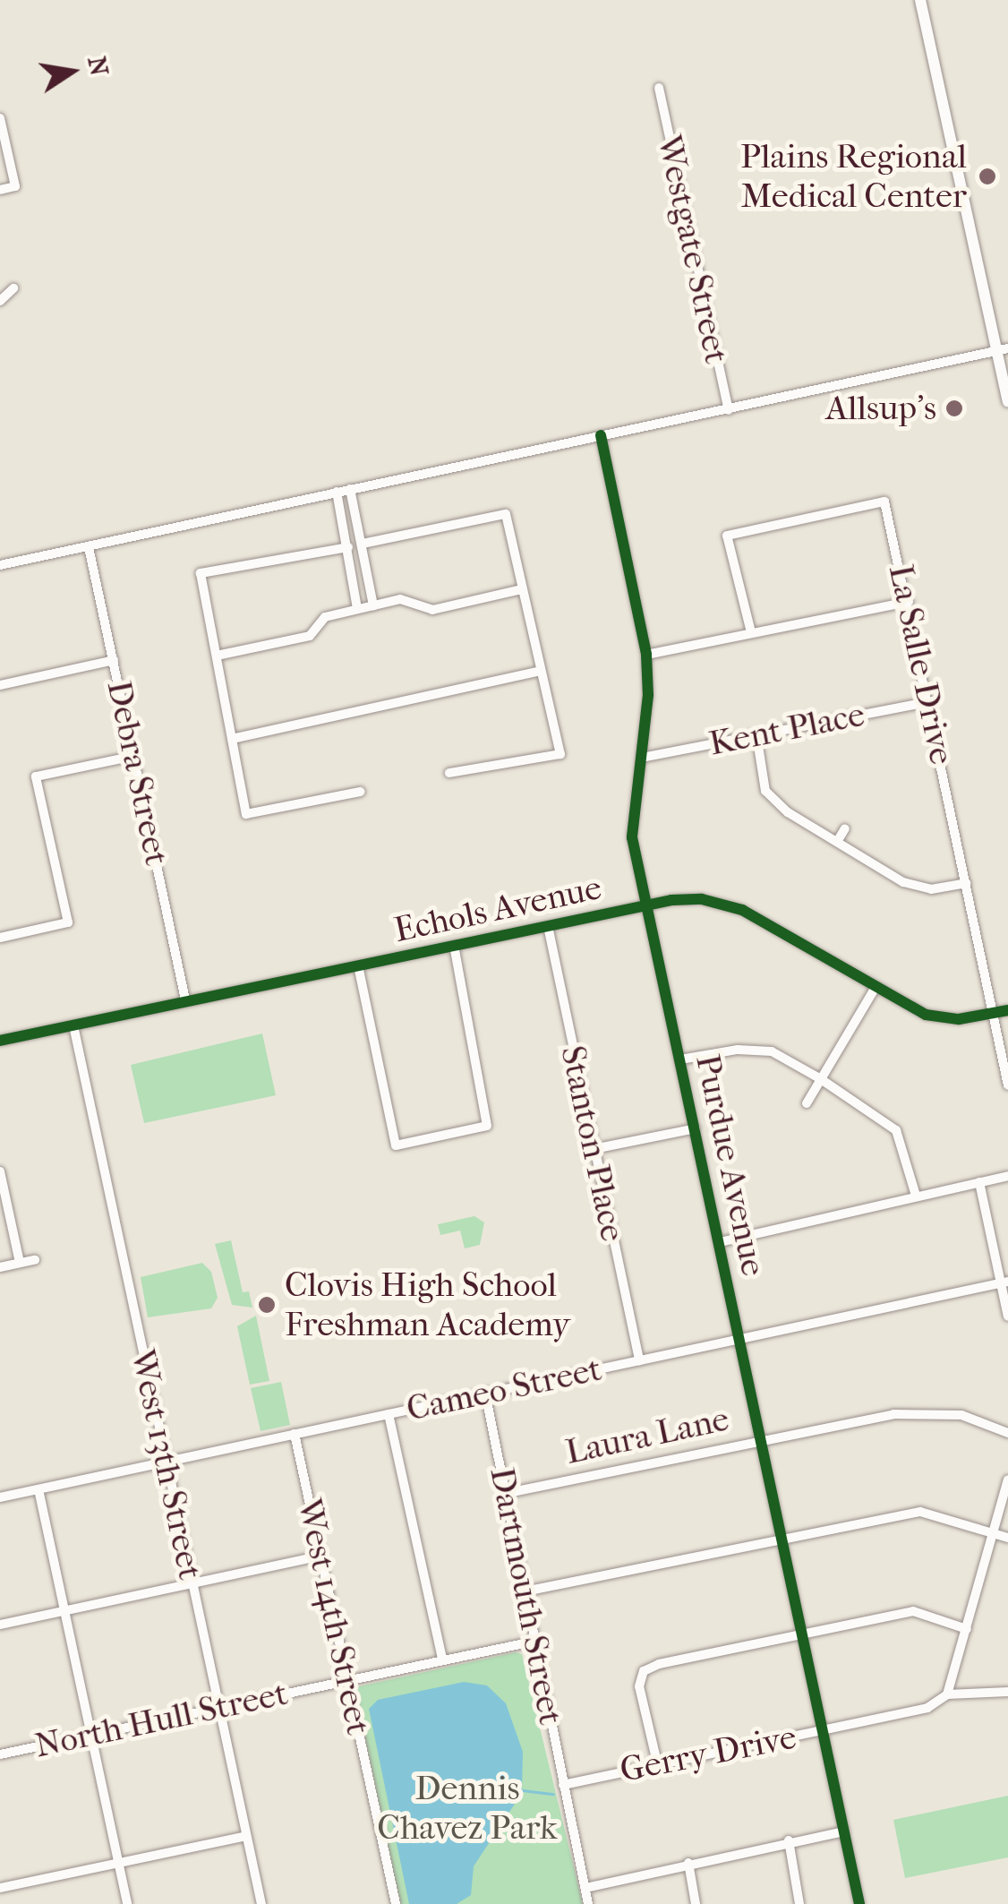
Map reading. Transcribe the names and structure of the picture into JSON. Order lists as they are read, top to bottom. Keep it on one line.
{"streets":{"street":["Westgate Street","La Salle Drive","Kent Place","Debra Street","Echols Avenue","Stanton Place","Purdue Avenue","Cameo Street","Laura Lane","West 13th Street","Dartmouth Street","West 14th Street","North Hull Street","Gerry Drive"]},"crossings":[["La Salle Drive","Kent Place"],["La Salle Drive","Echols Avenue"],["Kent Place","Purdue Avenue"],["Debra Street","Echols Avenue"],["Echols Avenue","Stanton Place"],["Echols Avenue","Purdue Avenue"],["Echols Avenue","West 13th Street"],["Stanton Place","Cameo Street"],["Purdue Avenue","Cameo Street"],["Purdue Avenue","Laura Lane"],["Purdue Avenue","Gerry Drive"],["Cameo Street","West 13th Street"],["Cameo Street","Dartmouth Street"],["Cameo Street","West 14th Street"],["Laura Lane","Dartmouth Street"],["West 13th Street","North Hull Street"],["Dartmouth Street","North Hull Street"],["Dartmouth Street","Gerry Drive"],["West 14th Street","North Hull Street"]],"parks":["Dennis Chavez Park"],"places":["Plains Regional Medical Center","Allsup's","Clovis High School Freshman Academy"],"north":"right"}
